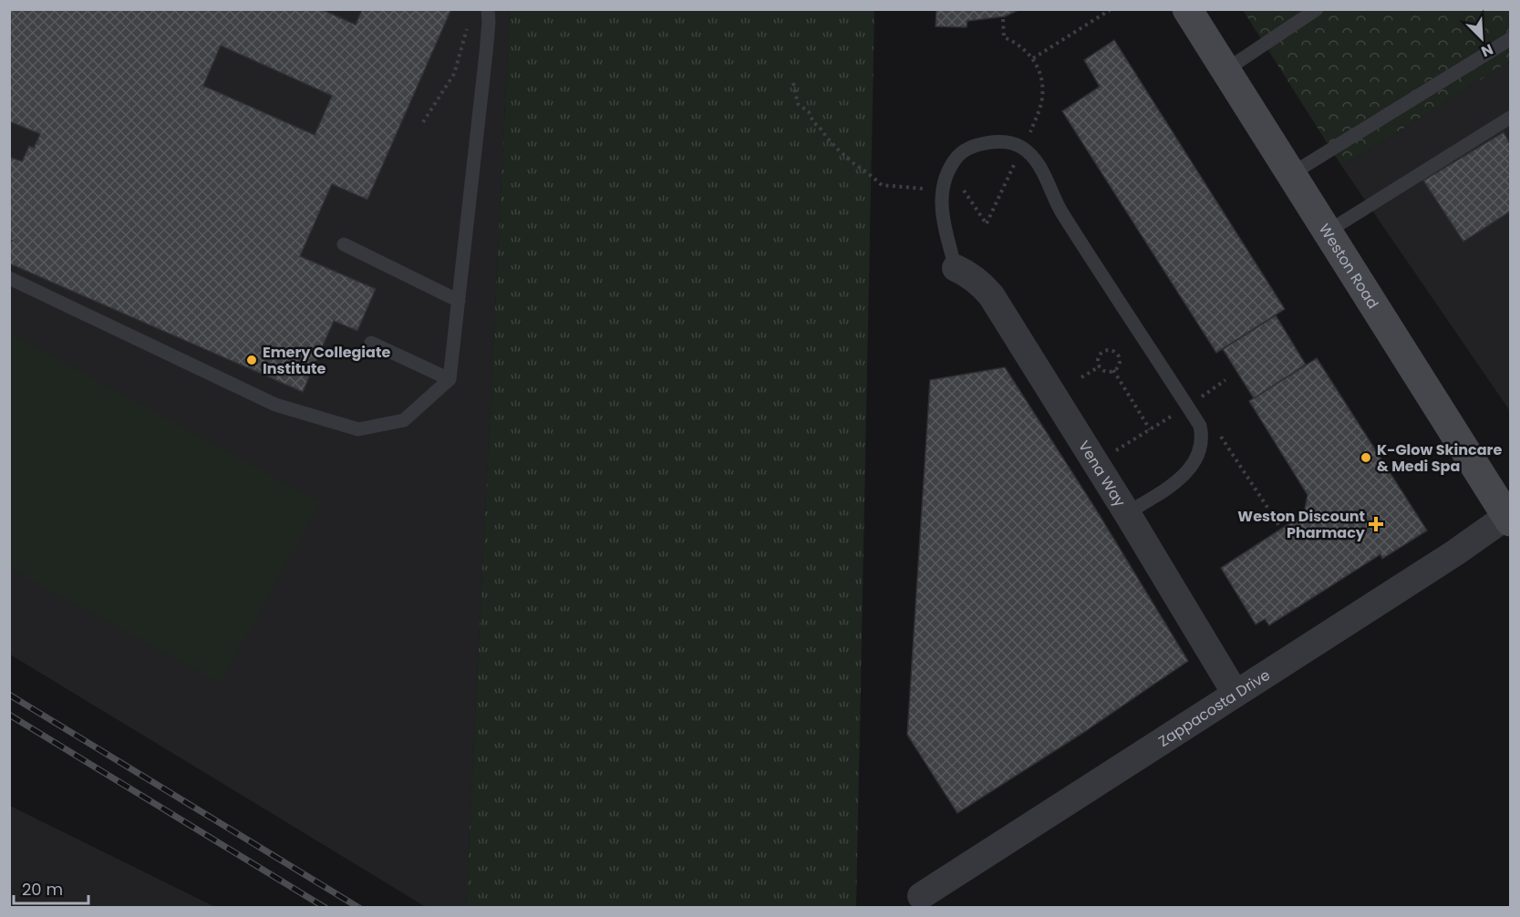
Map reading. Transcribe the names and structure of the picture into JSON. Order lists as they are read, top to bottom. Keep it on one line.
{"streets":{"main road":["Weston Road"],"street":["Vena Way","Zappacosta Drive"]},"crossings":[["Weston Road","Zappacosta Drive"],["Vena Way","Zappacosta Drive"]],"places":{"other":["Emery Collegiate Institute","K-Glow Skincare & Medi Spa"],"health":["Weston Discount Pharmacy"]},"scale_bar":"20 m","north":"bottom right"}
